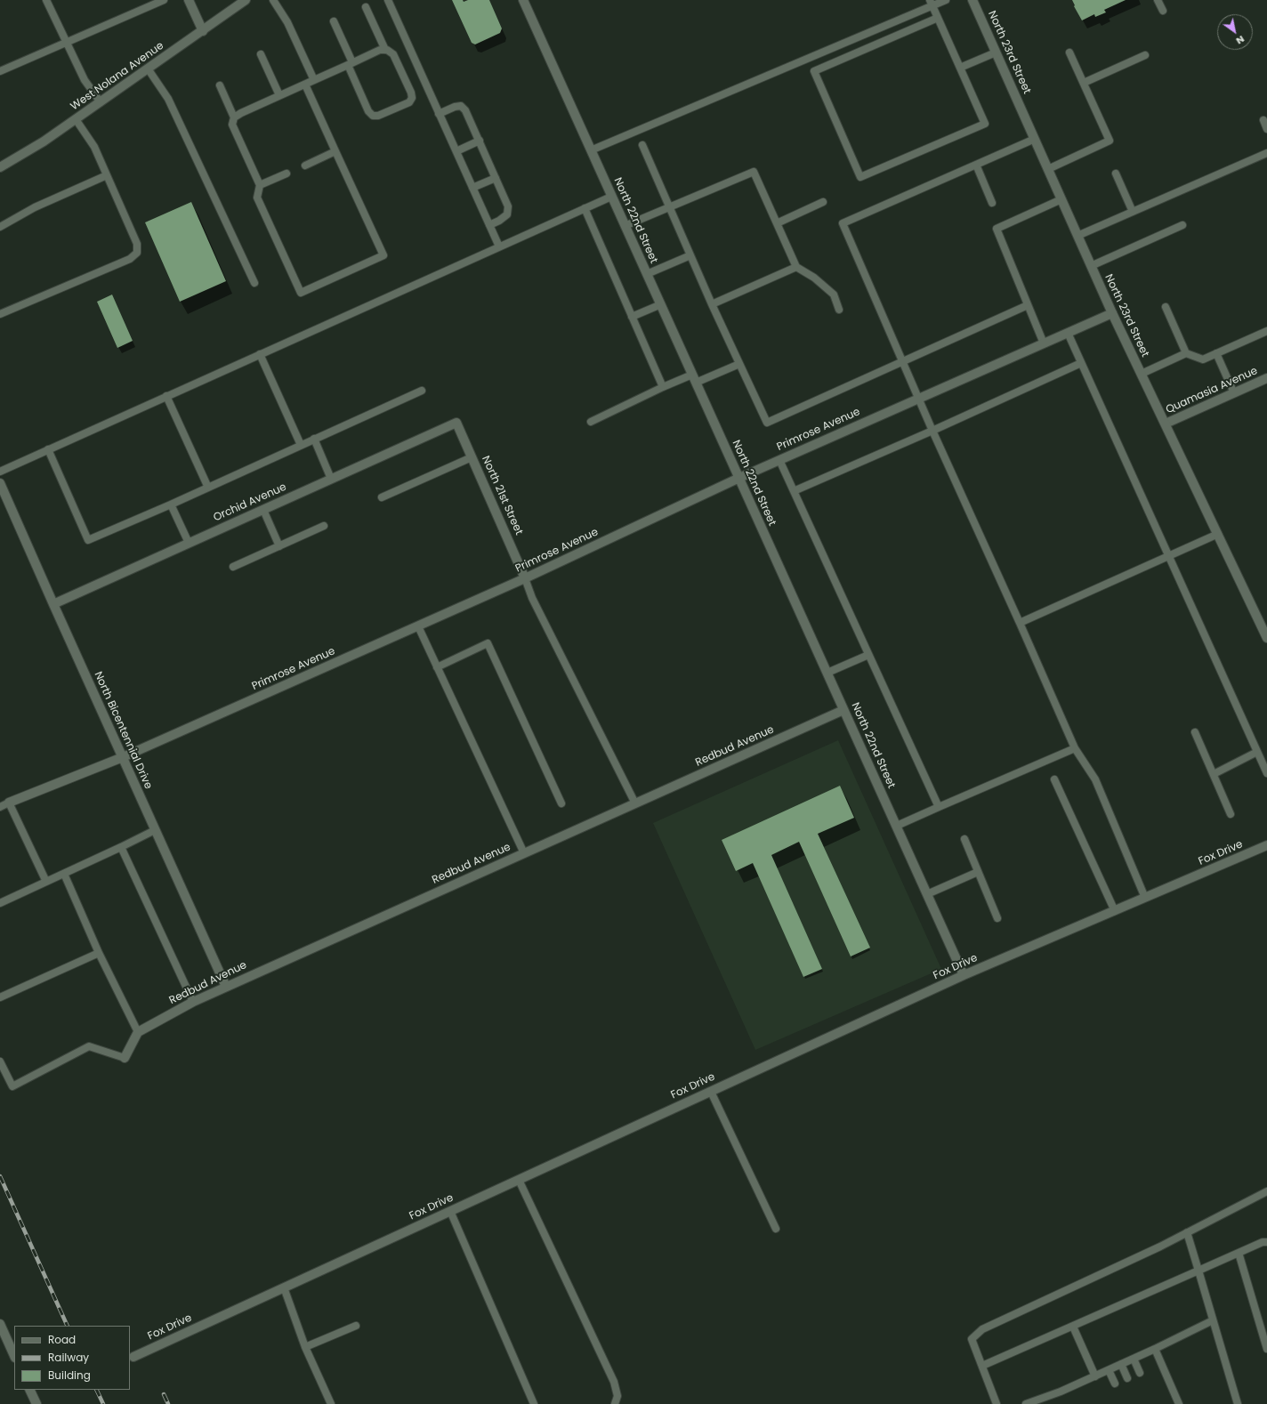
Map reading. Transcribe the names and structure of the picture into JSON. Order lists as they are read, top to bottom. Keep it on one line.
{"streets":{"street":["North 23rd Street","West Nolana Avenue","North 22nd Street","Quamasia Avenue","Primrose Avenue","North 21st Street","Orchid Avenue","North Bicentennial Drive","Redbud Avenue","Fox Drive"]},"crossings":[["North 23rd Street","Quamasia Avenue"],["North 23rd Street","Primrose Avenue"],["North 22nd Street","Primrose Avenue"],["North 22nd Street","Redbud Avenue"],["North 22nd Street","Fox Drive"],["Primrose Avenue","North 21st Street"],["Primrose Avenue","North Bicentennial Drive"],["North 21st Street","Orchid Avenue"],["Orchid Avenue","North Bicentennial Drive"],["North Bicentennial Drive","Redbud Avenue"]],"legend":["Road","Railway","Building"],"north":"bottom right"}
